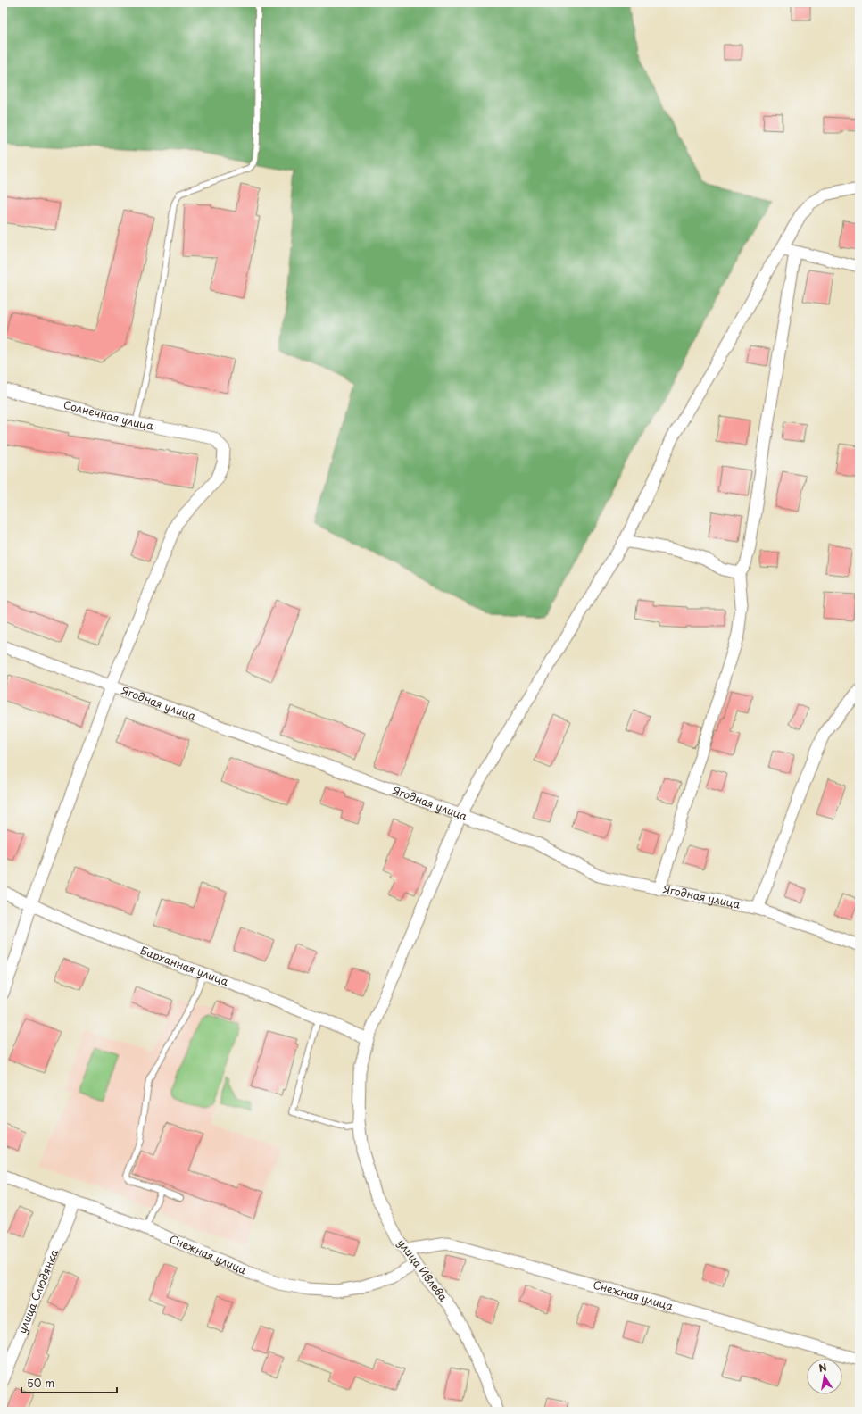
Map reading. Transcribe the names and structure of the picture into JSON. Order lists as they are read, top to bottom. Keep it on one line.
{"streets":{"street":["Солнечная улица","Ягодная улица","Барханная улица","Снежная улица","улица Ивлева","улица Слюдянка"]},"crossings":[["Солнечная улица","Ягодная улица"],["Ягодная улица","улица Ивлева"],["Барханная улица","улица Ивлева"],["Снежная улица","улица Ивлева"],["Снежная улица","улица Слюдянка"]],"scale_bar":"50 m","north":"top"}
